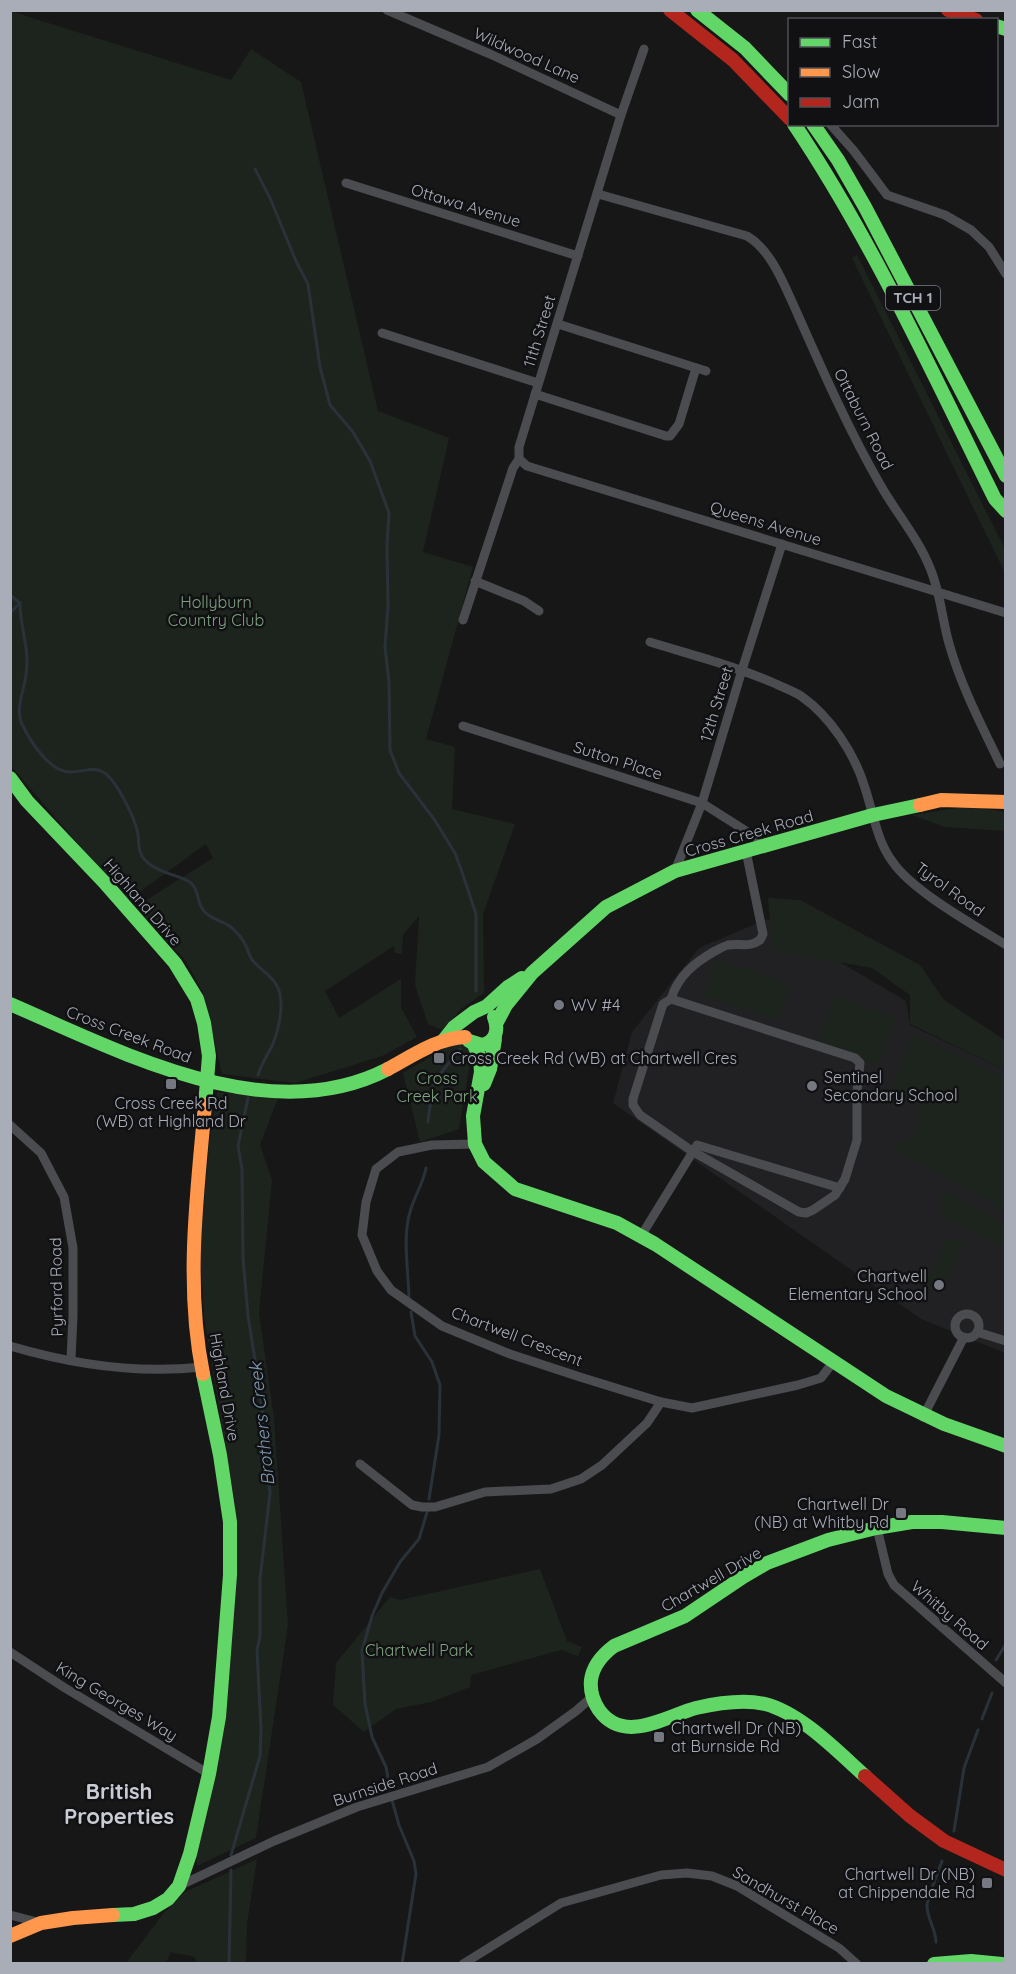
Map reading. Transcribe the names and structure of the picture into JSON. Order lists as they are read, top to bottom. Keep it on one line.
{"streets":{"main road":["TCH 1","Cross Creek Road","Highland Drive","Chartwell Drive"],"street":["Wildwood Lane","Ottawa Avenue","11th Street","Ottaburn Road","Queens Avenue","12th Street","Sutton Place","Tyrol Road","Pyrford Road","Chartwell Crescent","Whitby Road","King Georges Way","Burnside Road","Sandhurst Place"]},"crossings":[["Wildwood Lane","11th Street"],["Ottawa Avenue","11th Street"],["11th Street","Ottaburn Road"],["11th Street","Queens Avenue"],["Ottaburn Road","Queens Avenue"],["Queens Avenue","12th Street"],["12th Street","Sutton Place"],["12th Street","Cross Creek Road"],["12th Street","Tyrol Road"],["Cross Creek Road","Tyrol Road"],["Cross Creek Road","Highland Drive"],["Highland Drive","King Georges Way"],["Highland Drive","Burnside Road"],["Chartwell Drive","Whitby Road"],["Chartwell Drive","Burnside Road"]],"districts":["British Properties"],"water":["Brothers Creek"],"parks":["Hollyburn Country Club","Cross Creek Park","Chartwell Park"],"places":{"other":["WV #4","Sentinel Secondary School","Chartwell Elementary School"],"transit":["Cross Creek Rd (WB) at Chartwell Cres","Cross Creek Rd (WB) at Highland Dr","Chartwell Dr (NB) at Whitby Rd","Chartwell Dr (NB) at Burnside Rd","Chartwell Dr (NB) at Chippendale Rd"]},"legend":["Fast","Slow","Jam"]}
